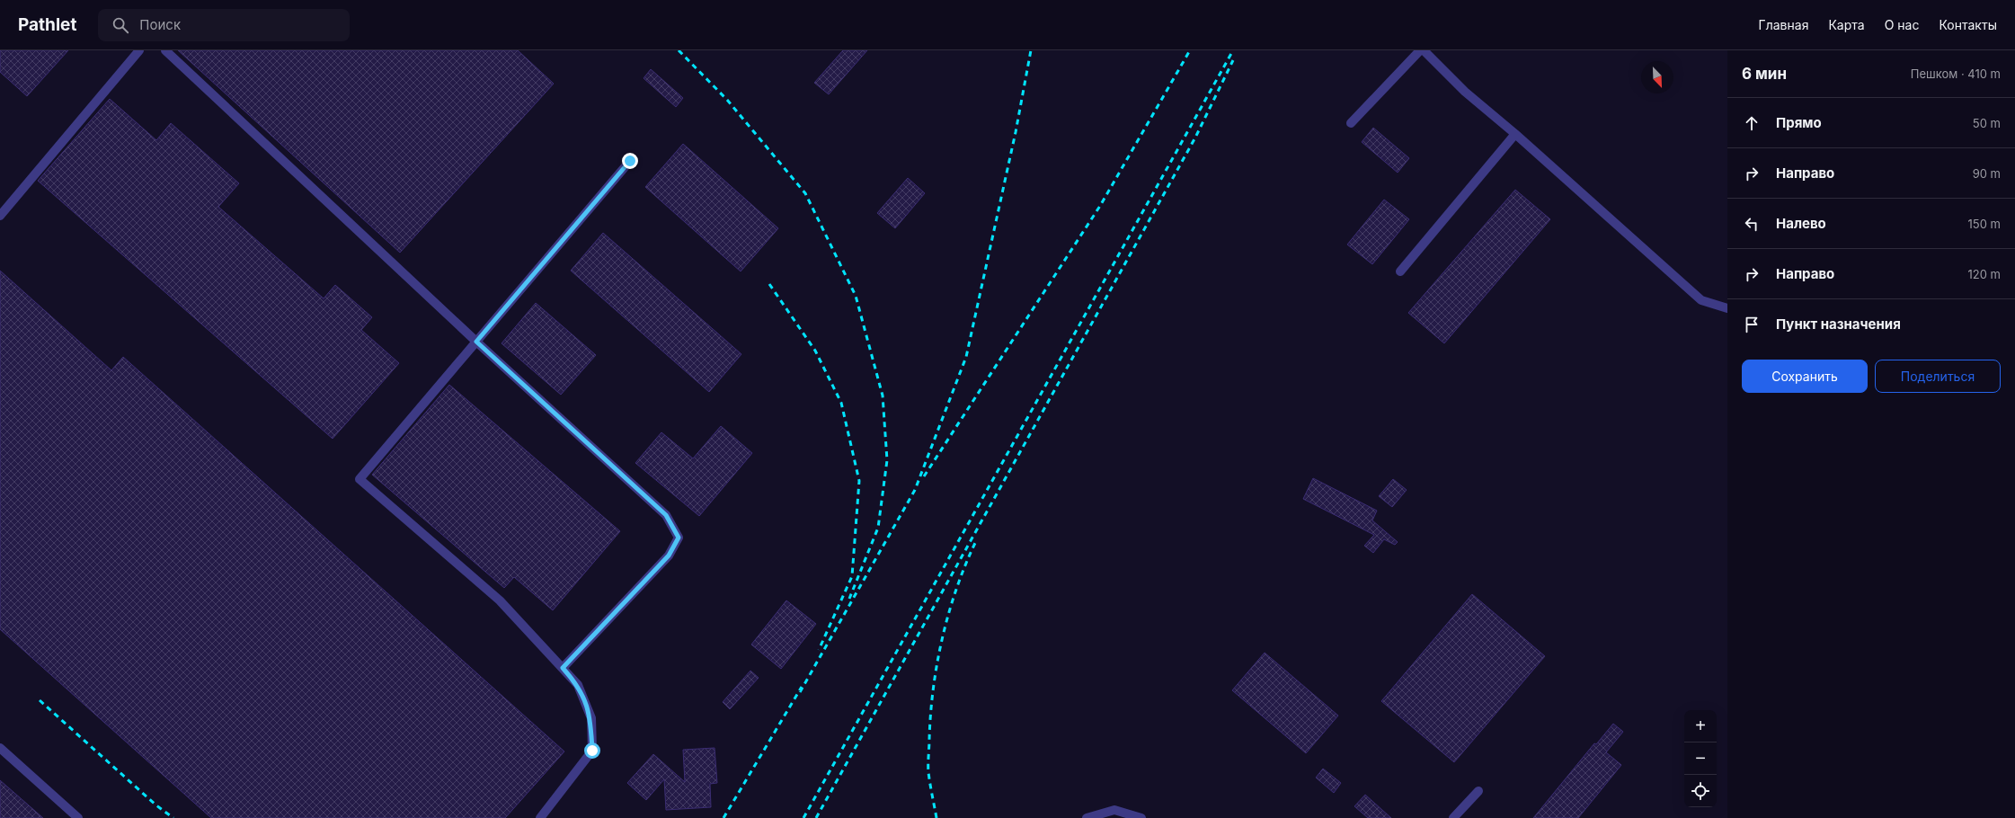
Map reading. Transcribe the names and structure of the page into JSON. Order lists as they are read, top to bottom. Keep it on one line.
{"north":"bottom right","page":{"header":"Pathlet","search":"Поиск","nav":["Главная","Карта","О нас","Контакты"],"heading":["6 мин","Пешком · 410 m"],"list":[["Прямо","50 m"],["Направо","90 m"],["Налево","150 m"],["Направо","120 m"],"Пункт назначения"],"buttons":["Сохранить","Поделиться"],"map_buttons":["+","−"]}}
